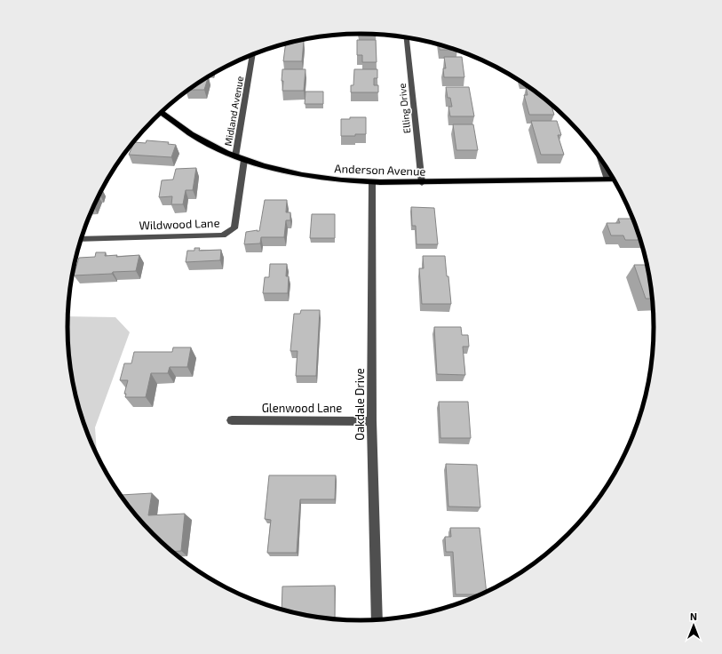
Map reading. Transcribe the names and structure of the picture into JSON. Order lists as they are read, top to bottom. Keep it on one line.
{"streets":{"main road":["Anderson Avenue"],"street":["Elling Drive","Midland Avenue","Wildwood Lane","Oakdale Drive","Glenwood Lane"]},"crossings":[["Elling Drive","Anderson Avenue"],["Midland Avenue","Anderson Avenue"],["Anderson Avenue","Wildwood Lane"],["Anderson Avenue","Oakdale Drive"],["Oakdale Drive","Glenwood Lane"]],"north":"top"}
